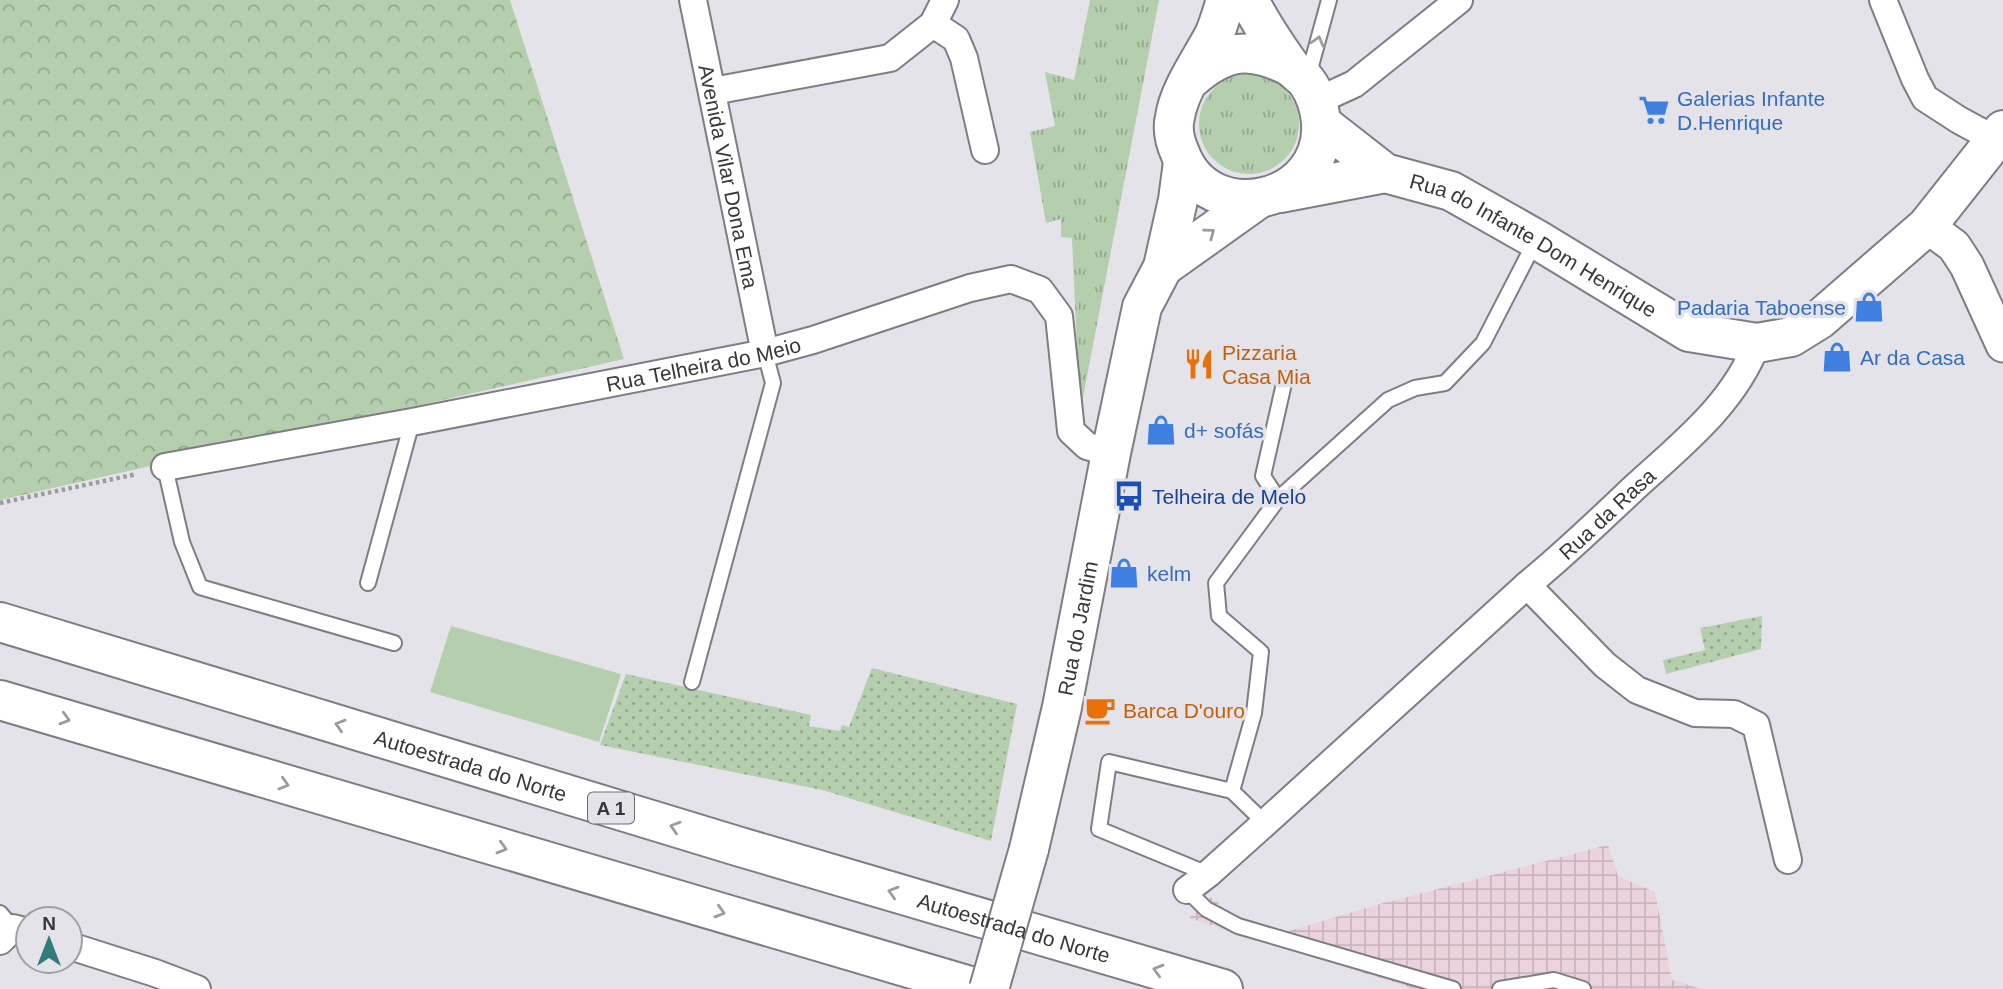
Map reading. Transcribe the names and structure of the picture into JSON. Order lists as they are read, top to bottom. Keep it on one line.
{"streets":{"main road":["Rua do Infante Dom Henrique","Rua do Jardim","Autoestrada do Norte","A 1"],"street":["Avenida Vilar Dona Ema","Rua Telheira do Meio","Rua da Rasa"]},"crossings":[["Avenida Vilar Dona Ema","Rua Telheira do Meio"],["Rua do Infante Dom Henrique","Rua da Rasa"],["Rua do Infante Dom Henrique","Rua do Jardim"],["Rua Telheira do Meio","Rua do Jardim"]],"places":{"supermarket":["Galerias Infante D.Henrique"],"shop":["Padaria Taboense","Ar da Casa","d+ sofás","kelm"],"restaurant":["Pizzaria Casa Mia"],"bus stop":["Telheira de Melo"],"cafe":["Barca D'ouro"]},"north":"top"}
